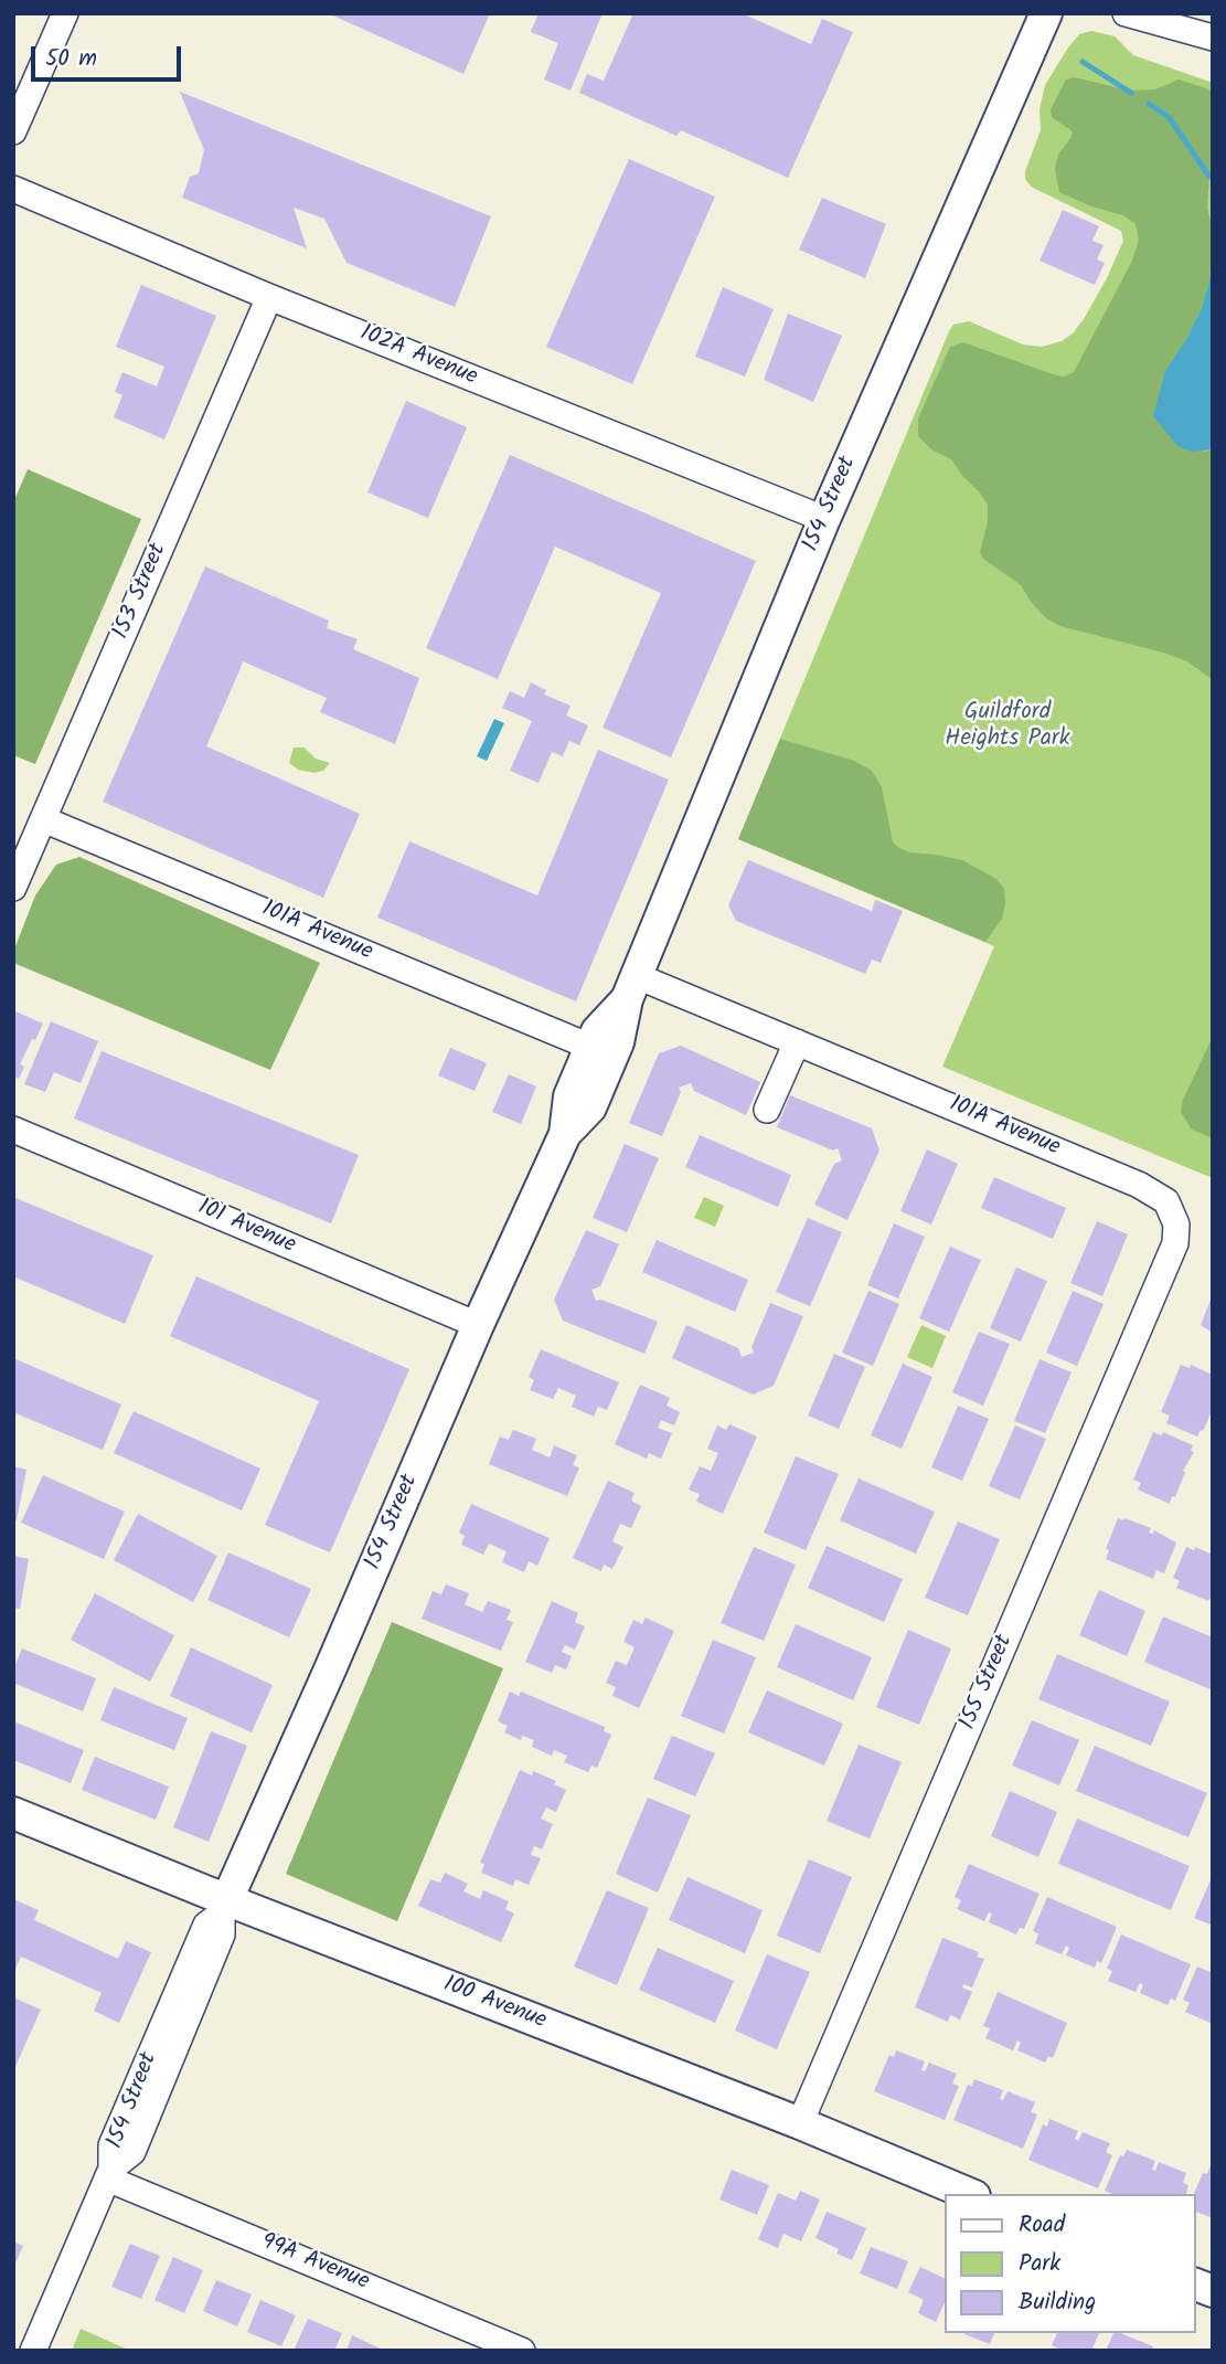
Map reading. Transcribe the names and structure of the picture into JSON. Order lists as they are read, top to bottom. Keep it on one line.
{"streets":{"main road":["154 Street","100 Avenue"],"street":["102A Avenue","153 Street","101A Avenue","101 Avenue","155 Street","99A Avenue"]},"crossings":[["102A Avenue","154 Street"],["102A Avenue","153 Street"],["154 Street","101A Avenue"],["154 Street","101 Avenue"],["154 Street","100 Avenue"],["154 Street","99A Avenue"],["153 Street","101A Avenue"],["101A Avenue","155 Street"],["155 Street","100 Avenue"]],"parks":["Guildford Heights Park"],"legend":["Road","Park","Building"],"scale_bar":"50 m"}
